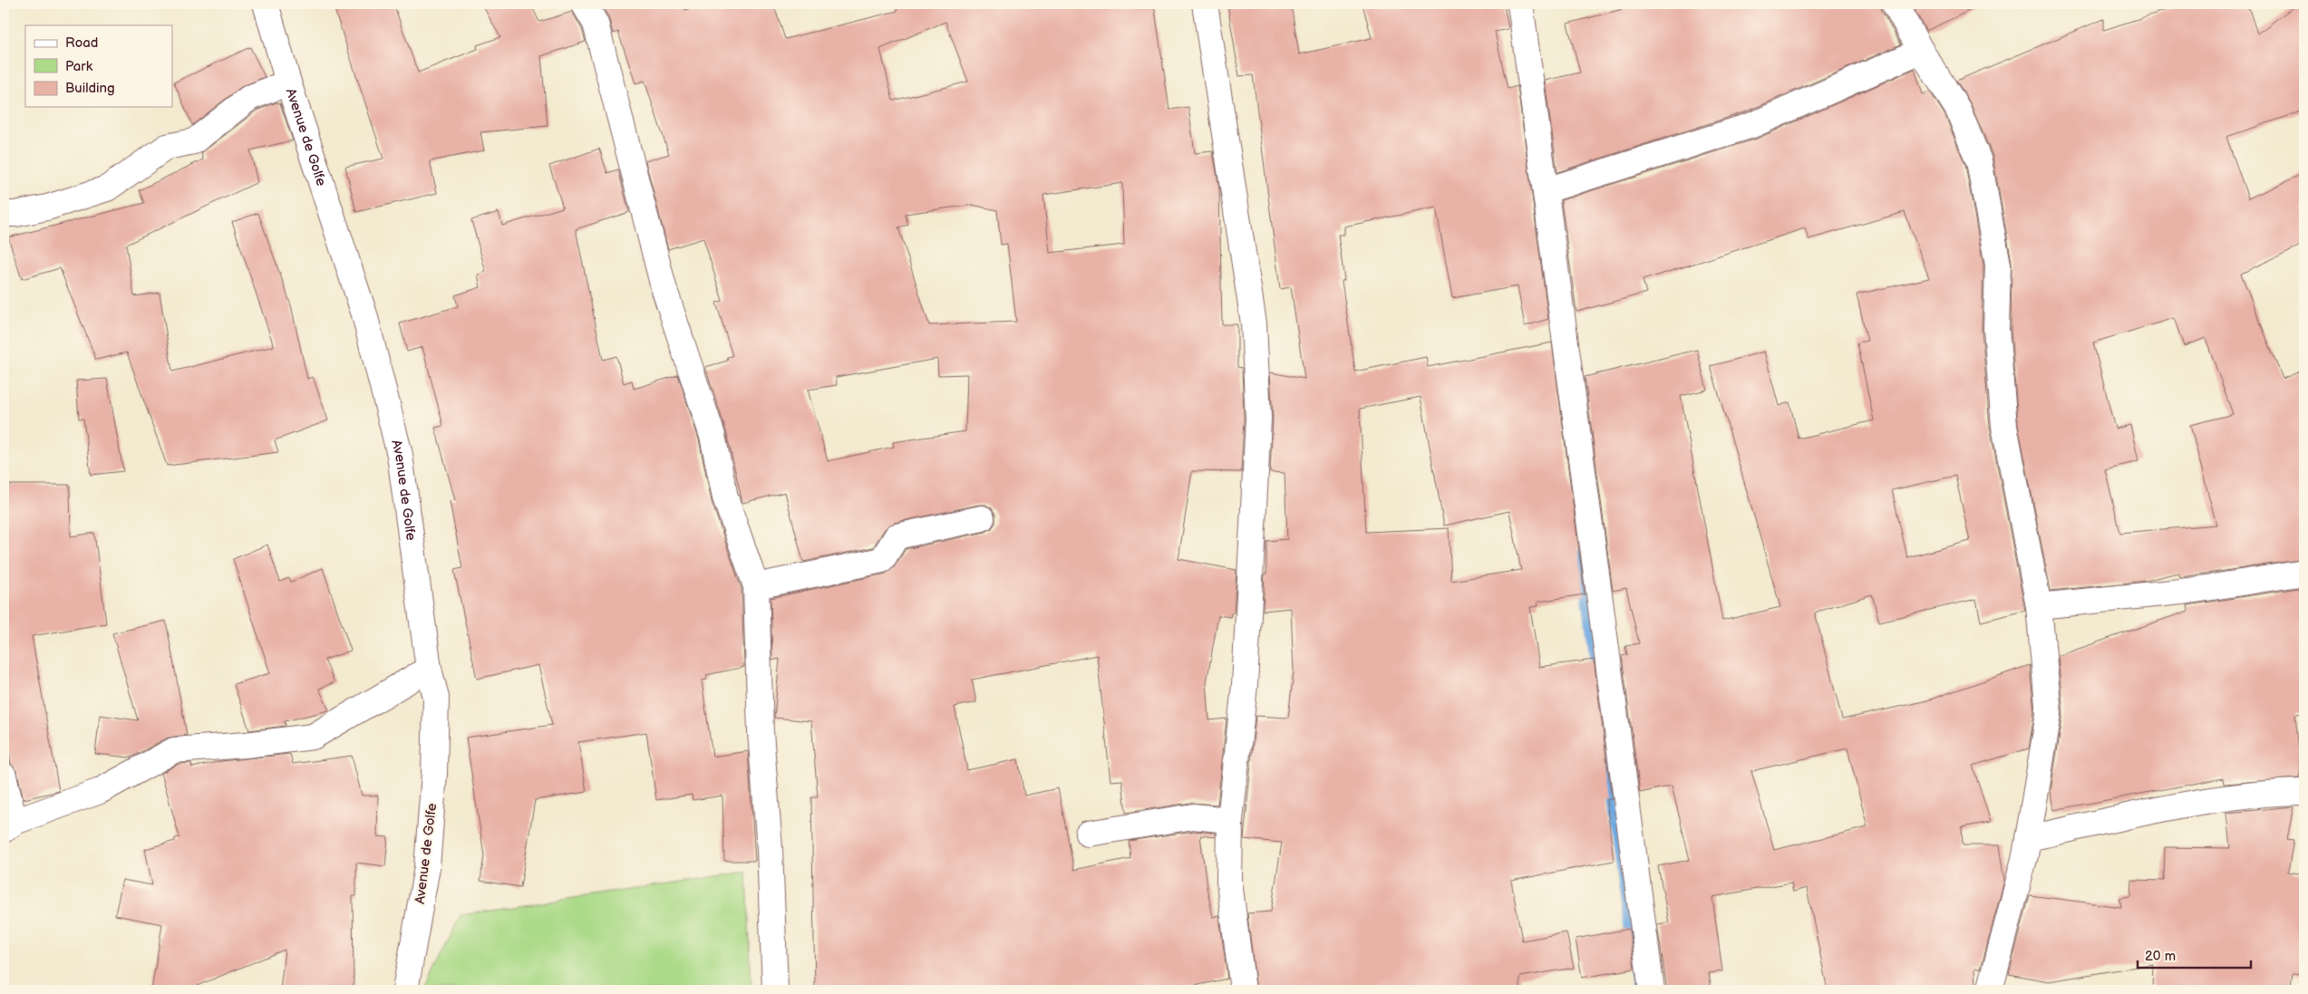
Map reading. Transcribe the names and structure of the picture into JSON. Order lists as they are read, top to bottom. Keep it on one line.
{"streets":{"street":["Avenue de Golfe"]},"legend":["Road","Park","Building"],"scale_bar":"20 m"}
